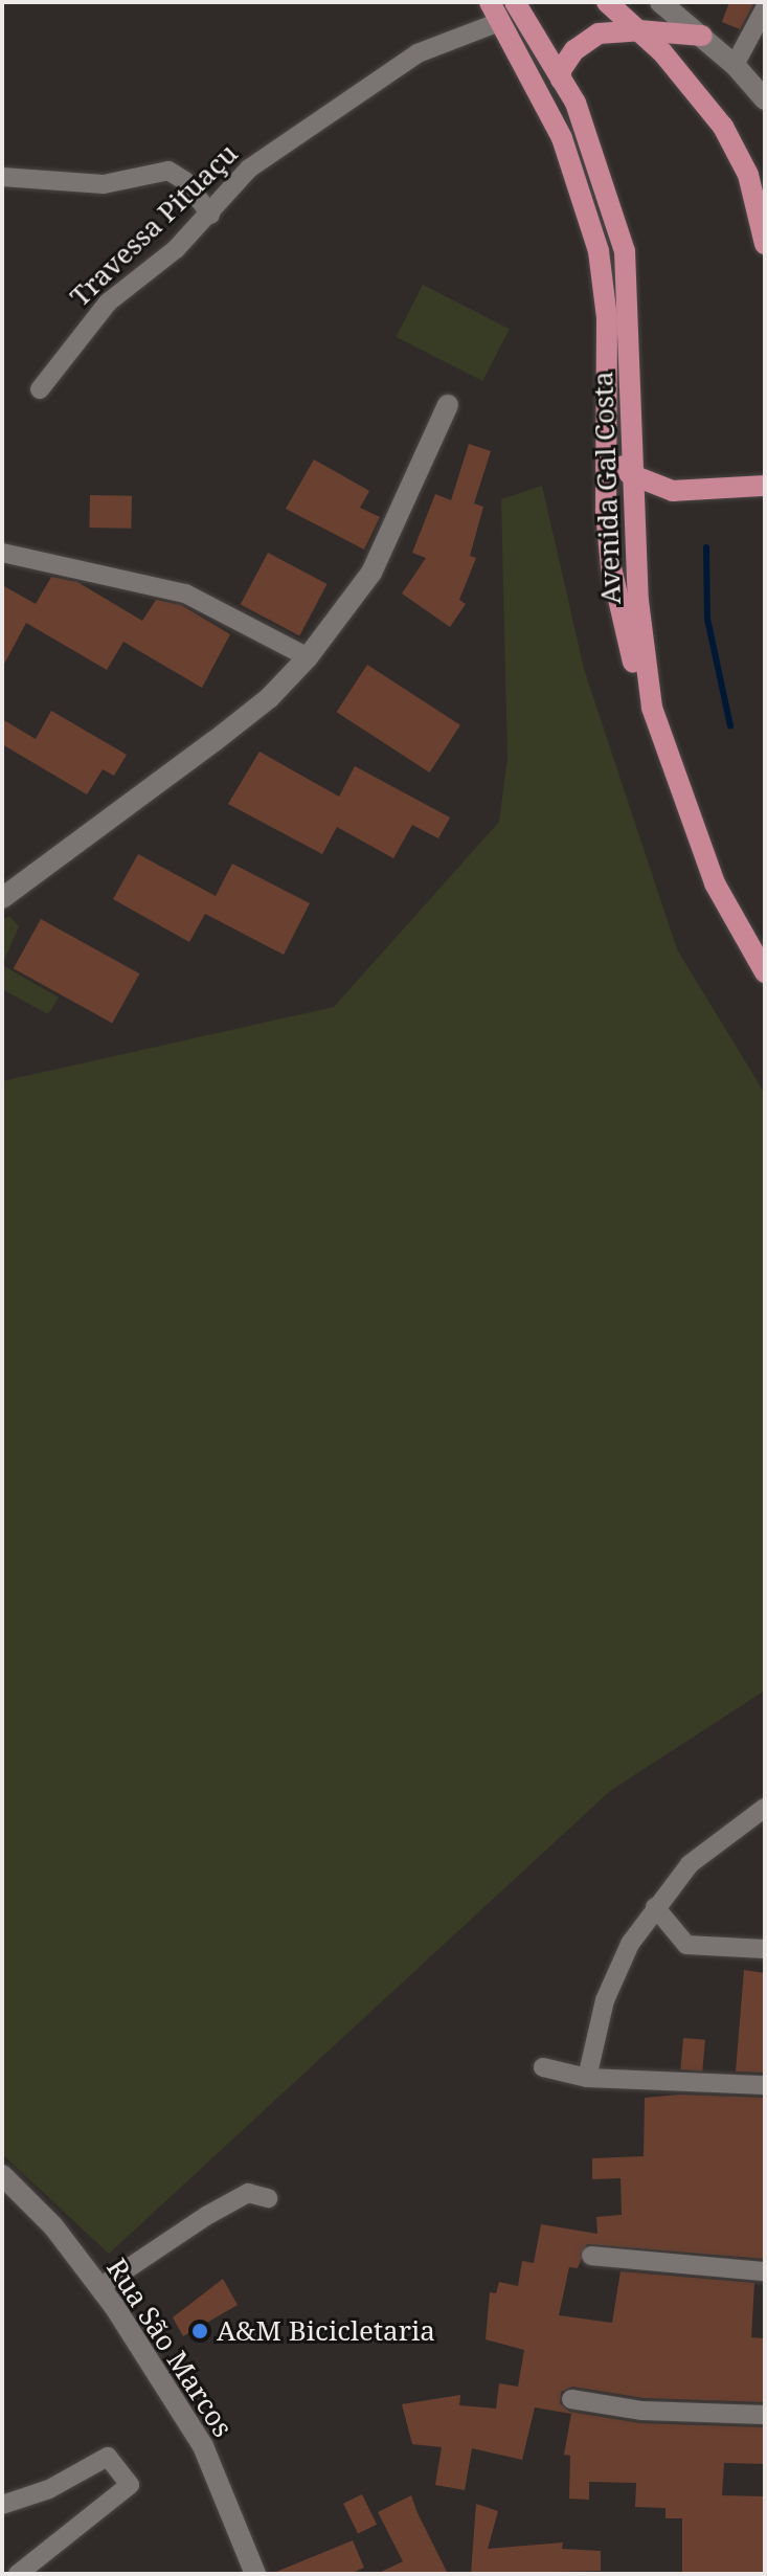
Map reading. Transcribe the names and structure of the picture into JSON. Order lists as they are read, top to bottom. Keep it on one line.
{"streets":{"main road":["Avenida Gal Costa"],"street":["Travessa Pituaçu","Rua São Marcos"]},"places":["A&M Bicicletaria"]}
